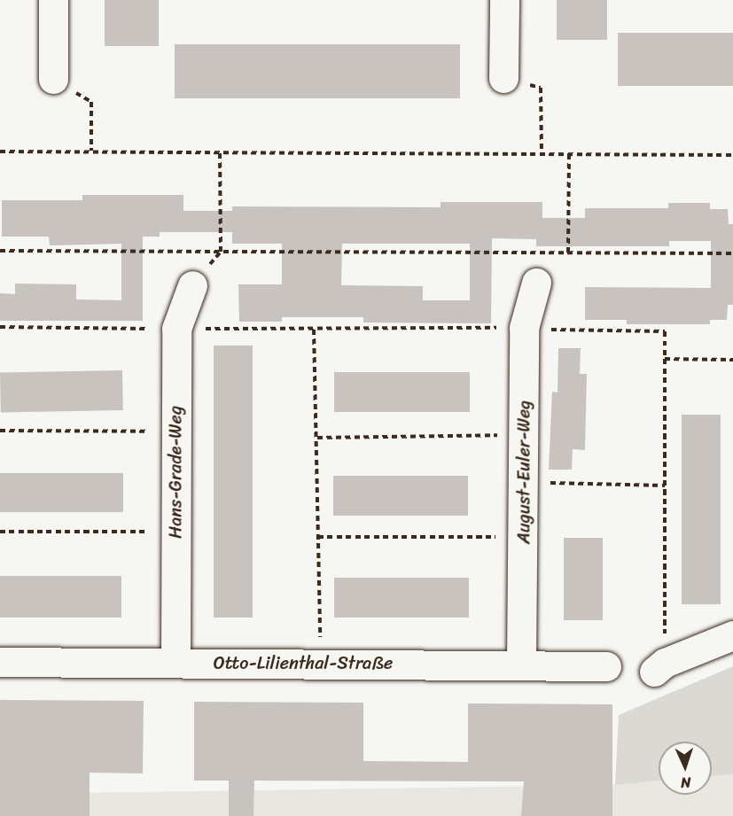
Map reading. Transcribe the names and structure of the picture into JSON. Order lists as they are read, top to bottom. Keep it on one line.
{"streets":{"street":["Hans-Grade-Weg","August-Euler-Weg","Otto-Lilienthal-Straße"]},"crossings":[["Hans-Grade-Weg","Otto-Lilienthal-Straße"],["August-Euler-Weg","Otto-Lilienthal-Straße"]],"north":"bottom"}
